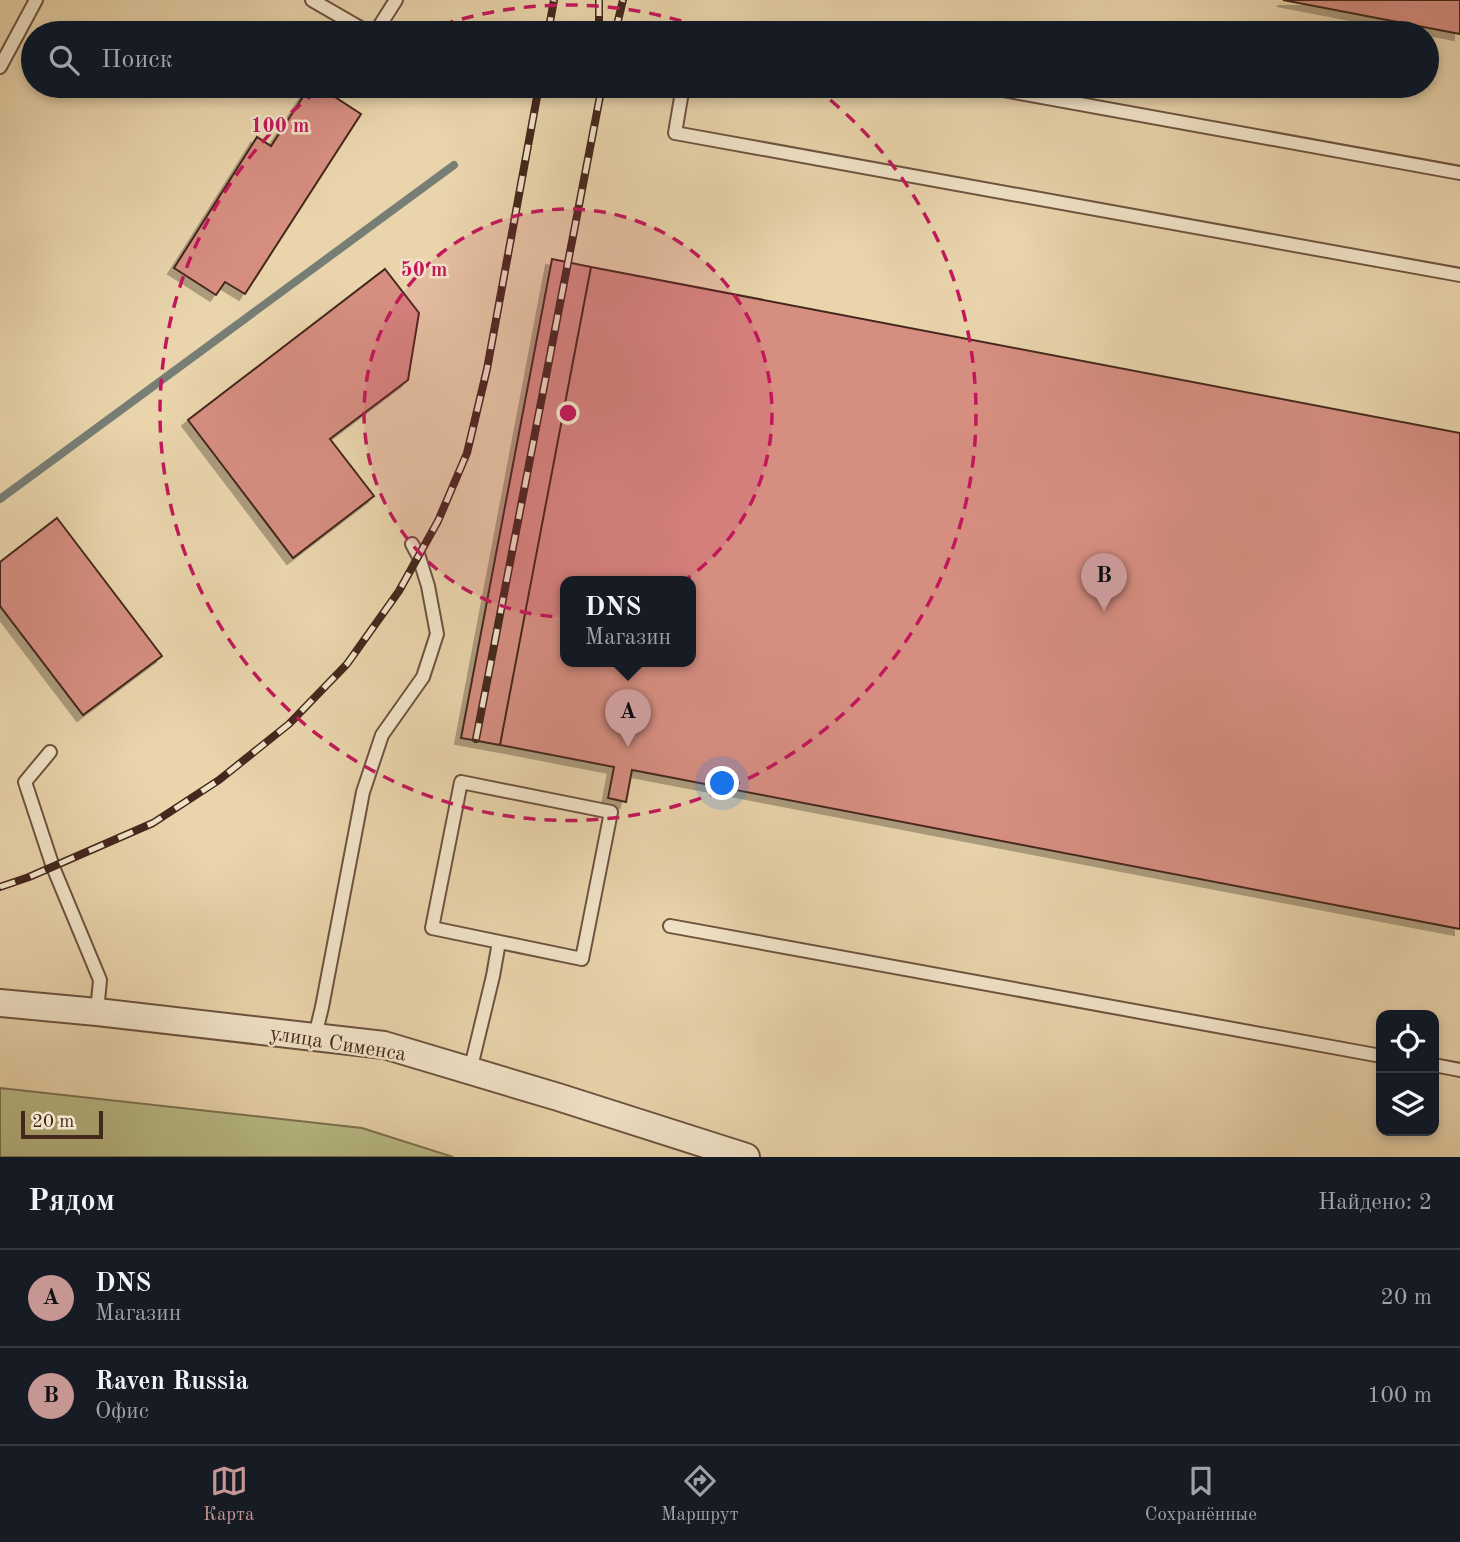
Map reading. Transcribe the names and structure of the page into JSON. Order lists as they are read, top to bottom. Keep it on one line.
{"streets":{"street":["улица Сименса"]},"scale_bar":"20 m","page":{"search":"Поиск","pins":["B","A"],"popup":["DNS","Магазин"],"scale":"20 m","heading":["Рядом","Найдено: 2"],"list":[{"mark":"A","name":"DNS","note":"Магазин","value":"20 m"},{"mark":"B","name":"Raven Russia","note":"Офис","value":"100 m"}],"nav":["Карта","Маршрут","Сохранённые"]},"rings":["100 m","50 m"]}
